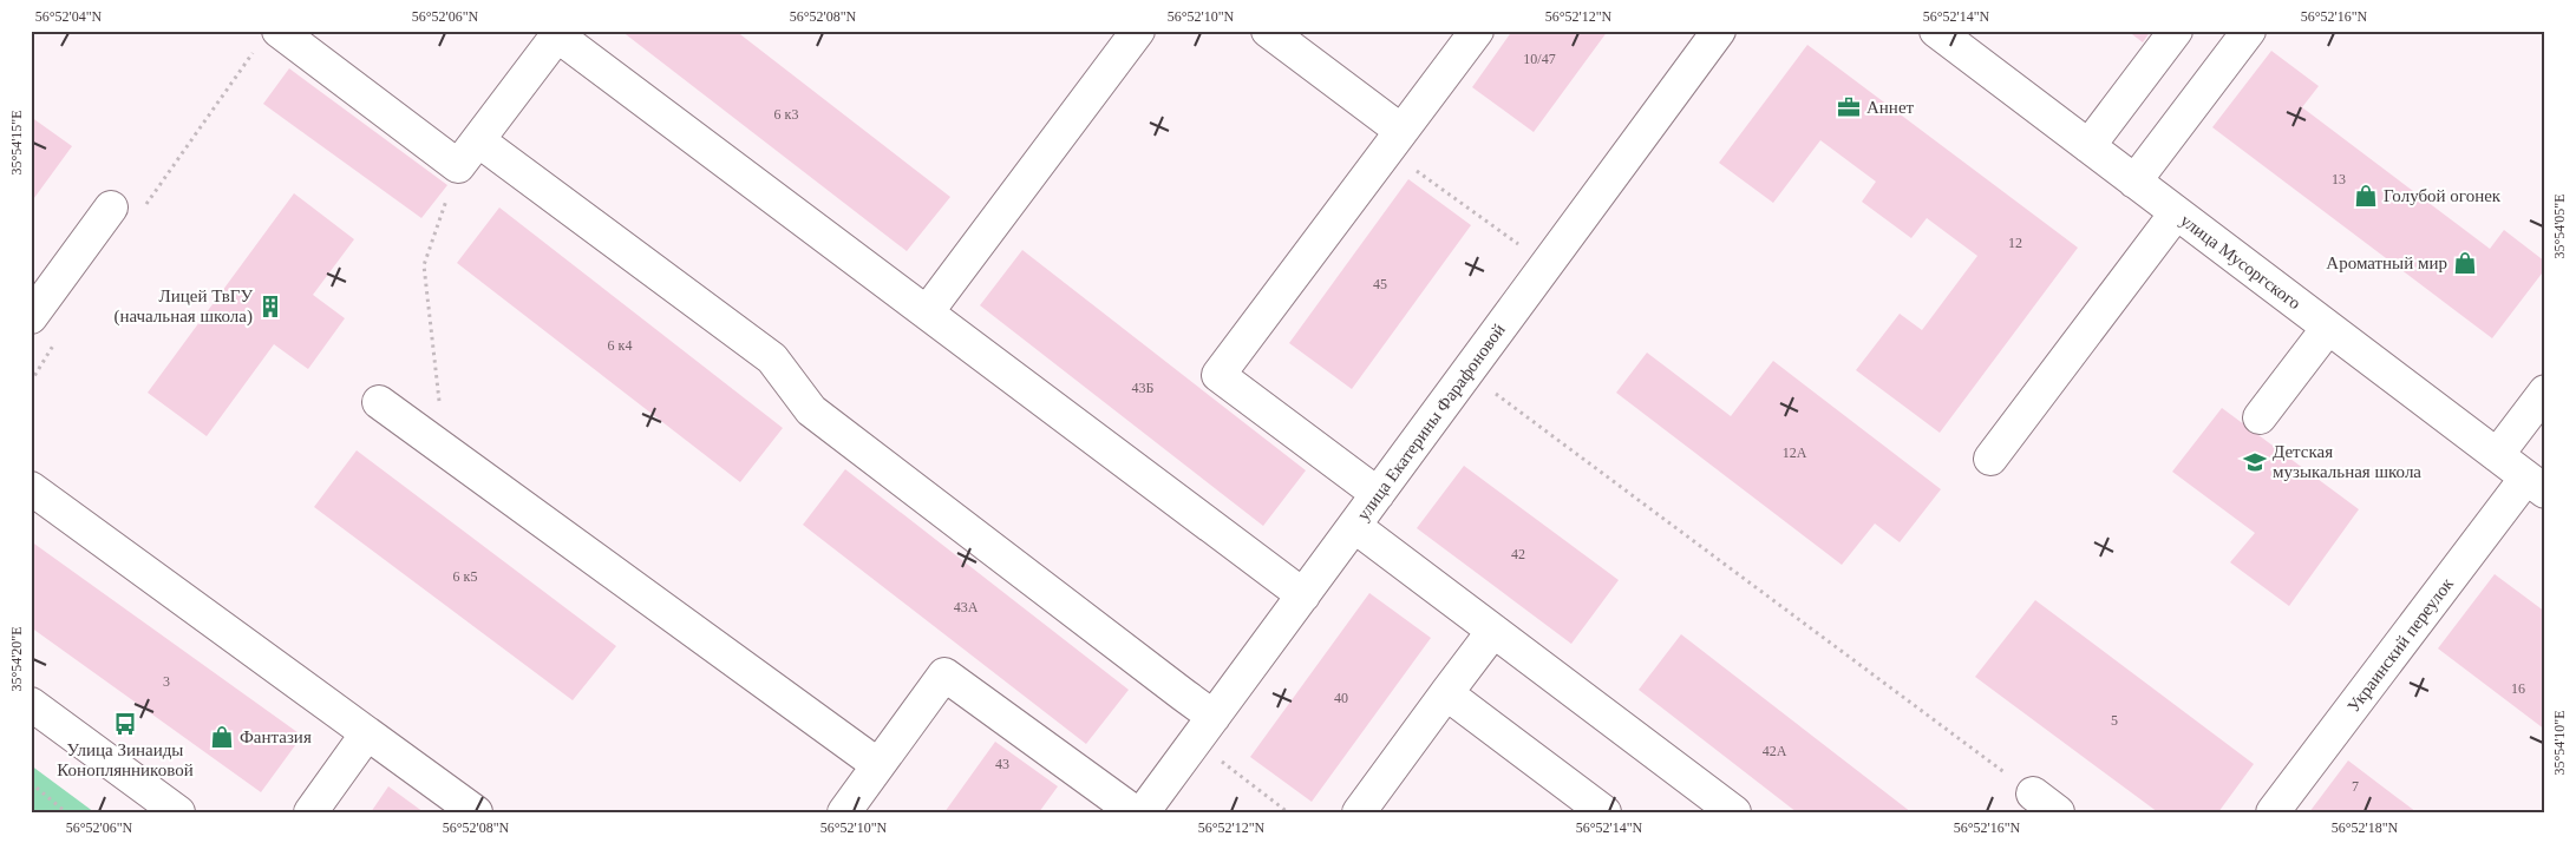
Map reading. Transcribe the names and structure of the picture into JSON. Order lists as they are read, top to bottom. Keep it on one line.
{"streets":{"street":["улица Мусоргского","улица Екатерины Фарафоновой","Украинский переулок"]},"crossings":[["улица Мусоргского","Украинский переулок"]],"places":{"office":["Аннет"],"shop":["Голубой огонек","Ароматный мир","Фантазия"],"building":["Лицей ТвГУ (начальная школа)"],"school or university":["Детская музыкальная школа"],"bus stop":["Улица Зинаиды Коноплянниковой"]},"house_numbers":["10/47","6 к3","13","12","45","6 к4","43Б","12А","42","6 к5","43А","3","16","40","5","42А","43","7"],"coordinates":["56°52'04\"N","56°52'06\"N","56°52'08\"N","56°52'10\"N","56°52'12\"N","56°52'14\"N","56°52'16\"N","35°54'15\"E","35°54'05\"E","35°54'20\"E","35°54'10\"E","56°52'18\"N"]}
